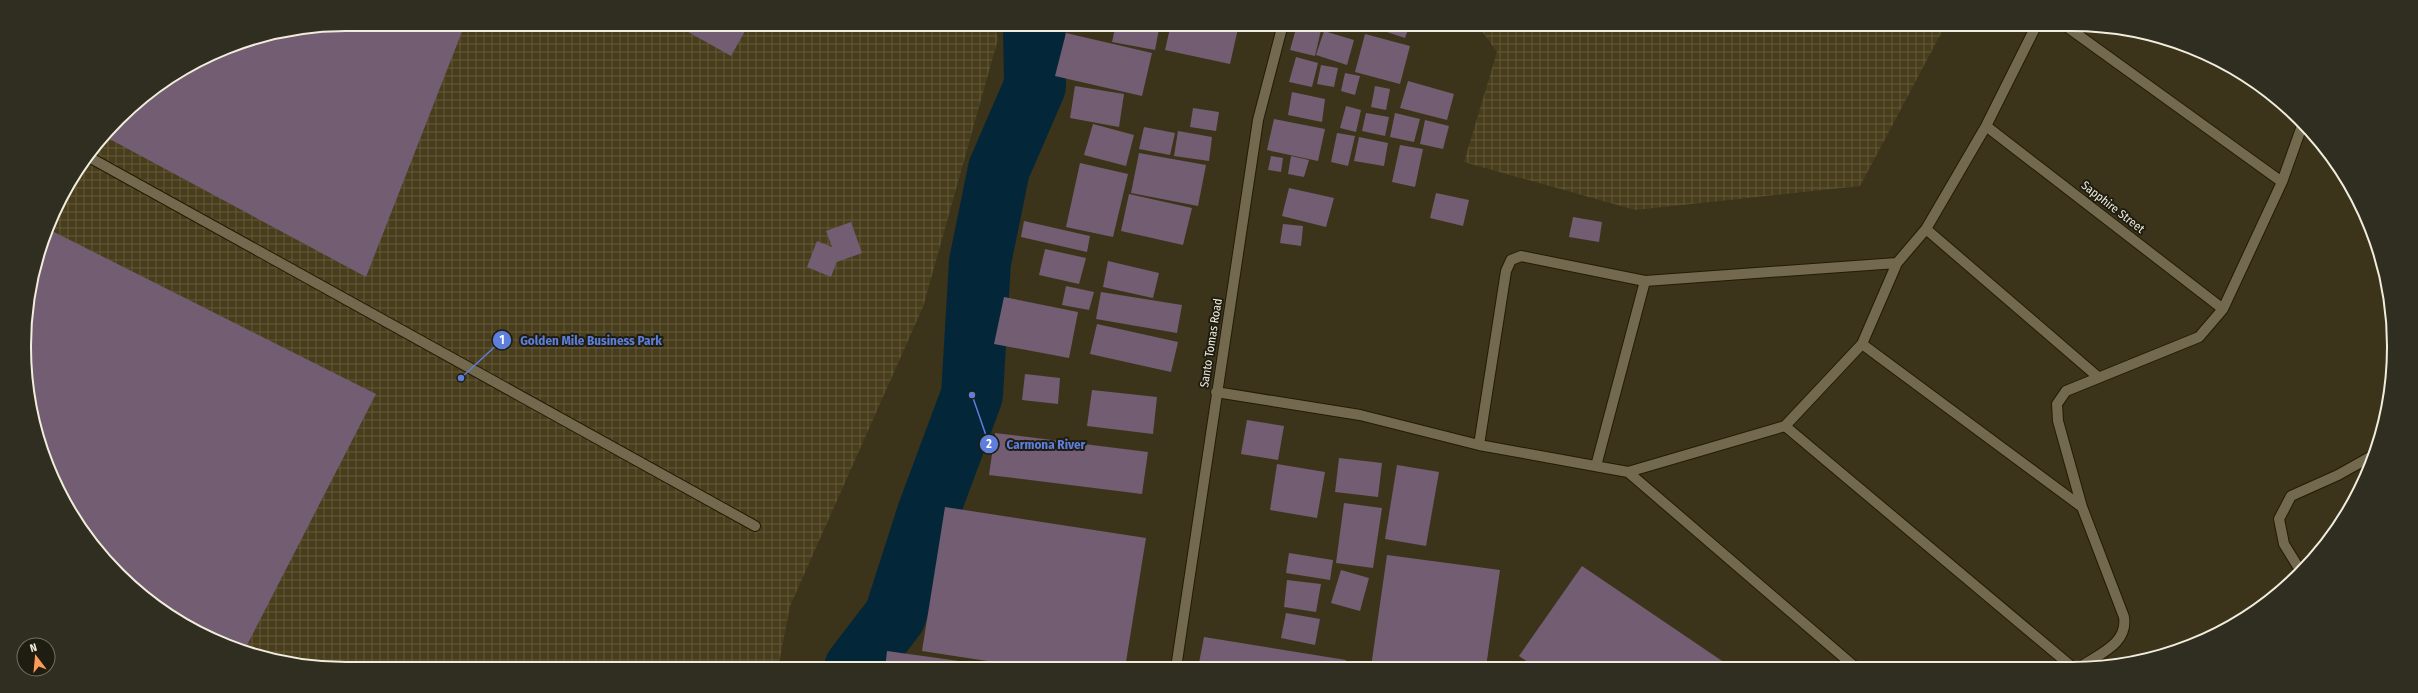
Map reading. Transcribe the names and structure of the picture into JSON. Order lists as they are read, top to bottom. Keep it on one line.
{"streets":{"street":["Sapphire Street","Santo Tomas Road"]},"places":["Golden Mile Business Park","Carmona River"],"north":"top"}
